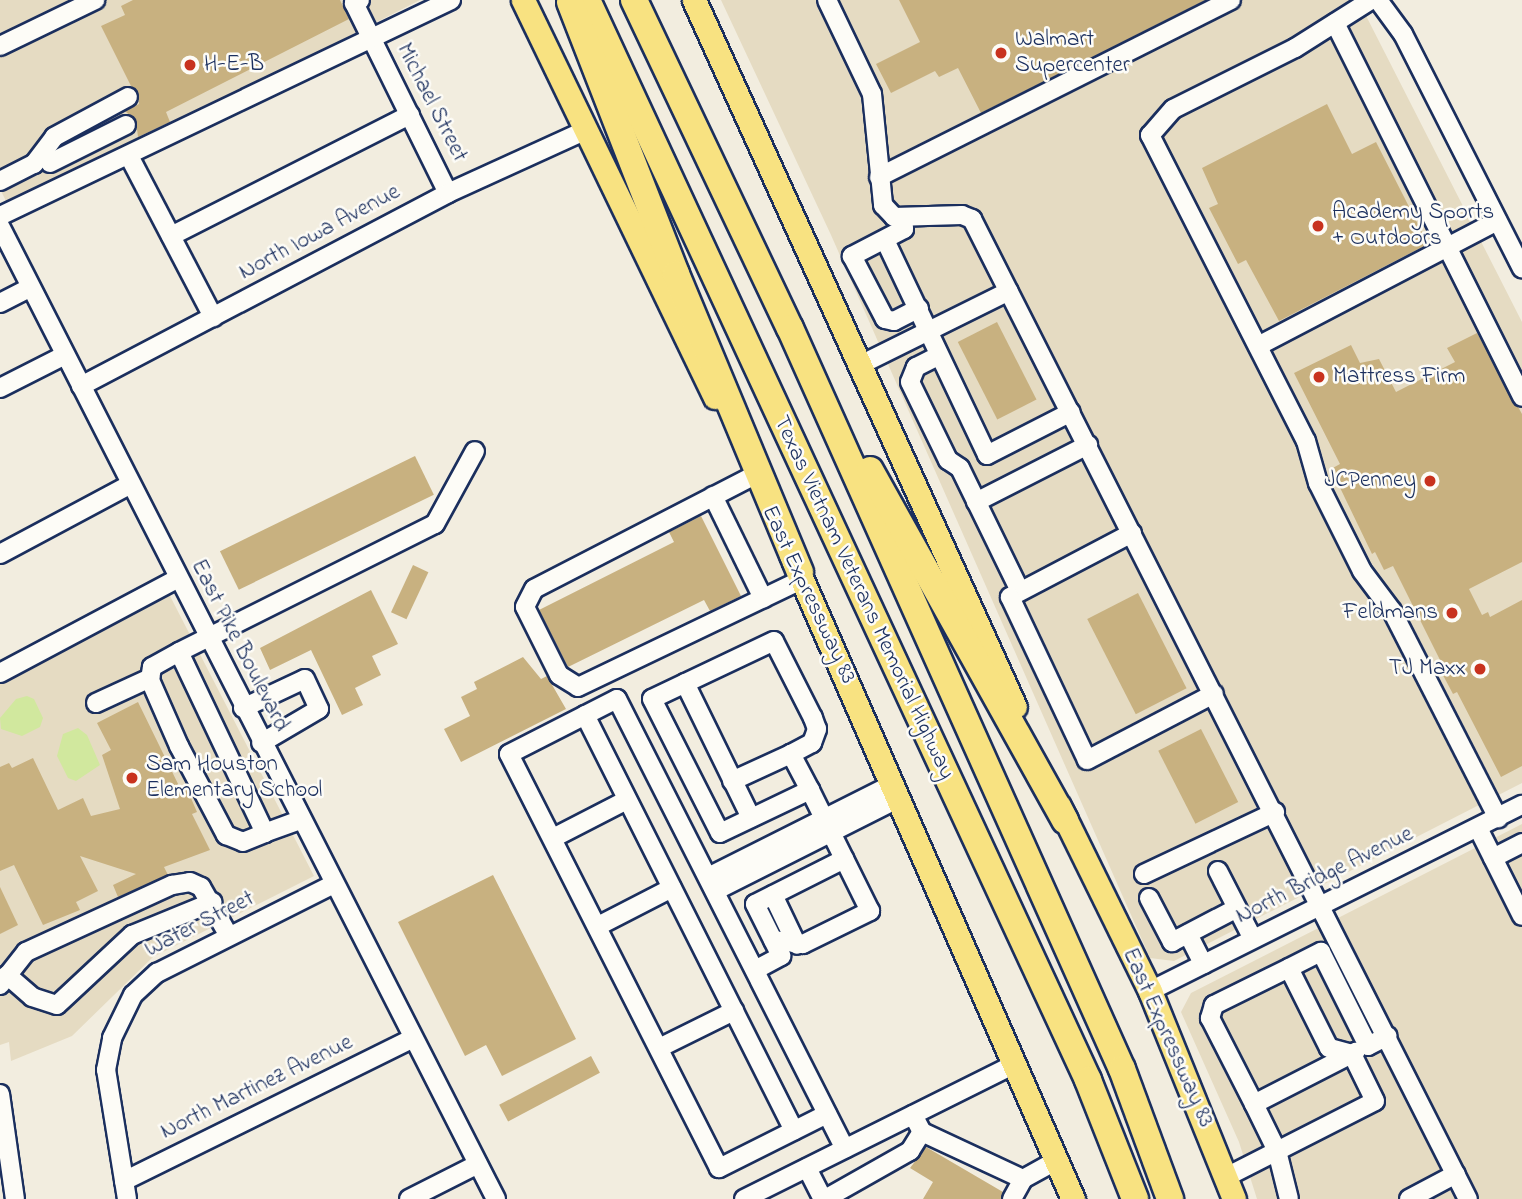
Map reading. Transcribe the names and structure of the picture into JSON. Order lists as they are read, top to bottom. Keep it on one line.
{"streets":{"highway":["Texas Vietnam Veterans Memorial Highway"],"main road":["East Expressway 83"],"street":["Michael Street","North Iowa Avenue","East Pike Boulevard","North Bridge Avenue","Water Street","North Martinez Avenue"]},"crossings":[["Michael Street","North Iowa Avenue"],["North Iowa Avenue","East Expressway 83"],["North Iowa Avenue","East Pike Boulevard"],["East Expressway 83","North Bridge Avenue"],["East Pike Boulevard","Water Street"],["East Pike Boulevard","North Martinez Avenue"],["Water Street","North Martinez Avenue"]],"places":["Walmart Supercenter","H-E-B","Academy Sports + Outdoors","Mattress Firm","JCPenney","Feldmans","TJ Maxx","Sam Houston Elementary School"]}
